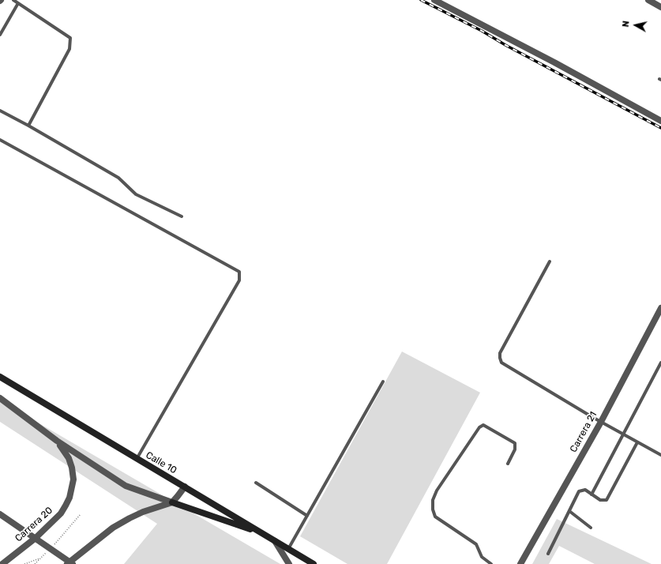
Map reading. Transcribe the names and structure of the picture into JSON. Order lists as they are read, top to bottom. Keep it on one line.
{"streets":{"main road":["Calle 10"],"street":["Carrera 21","Carrera 20"]},"north":"left"}
